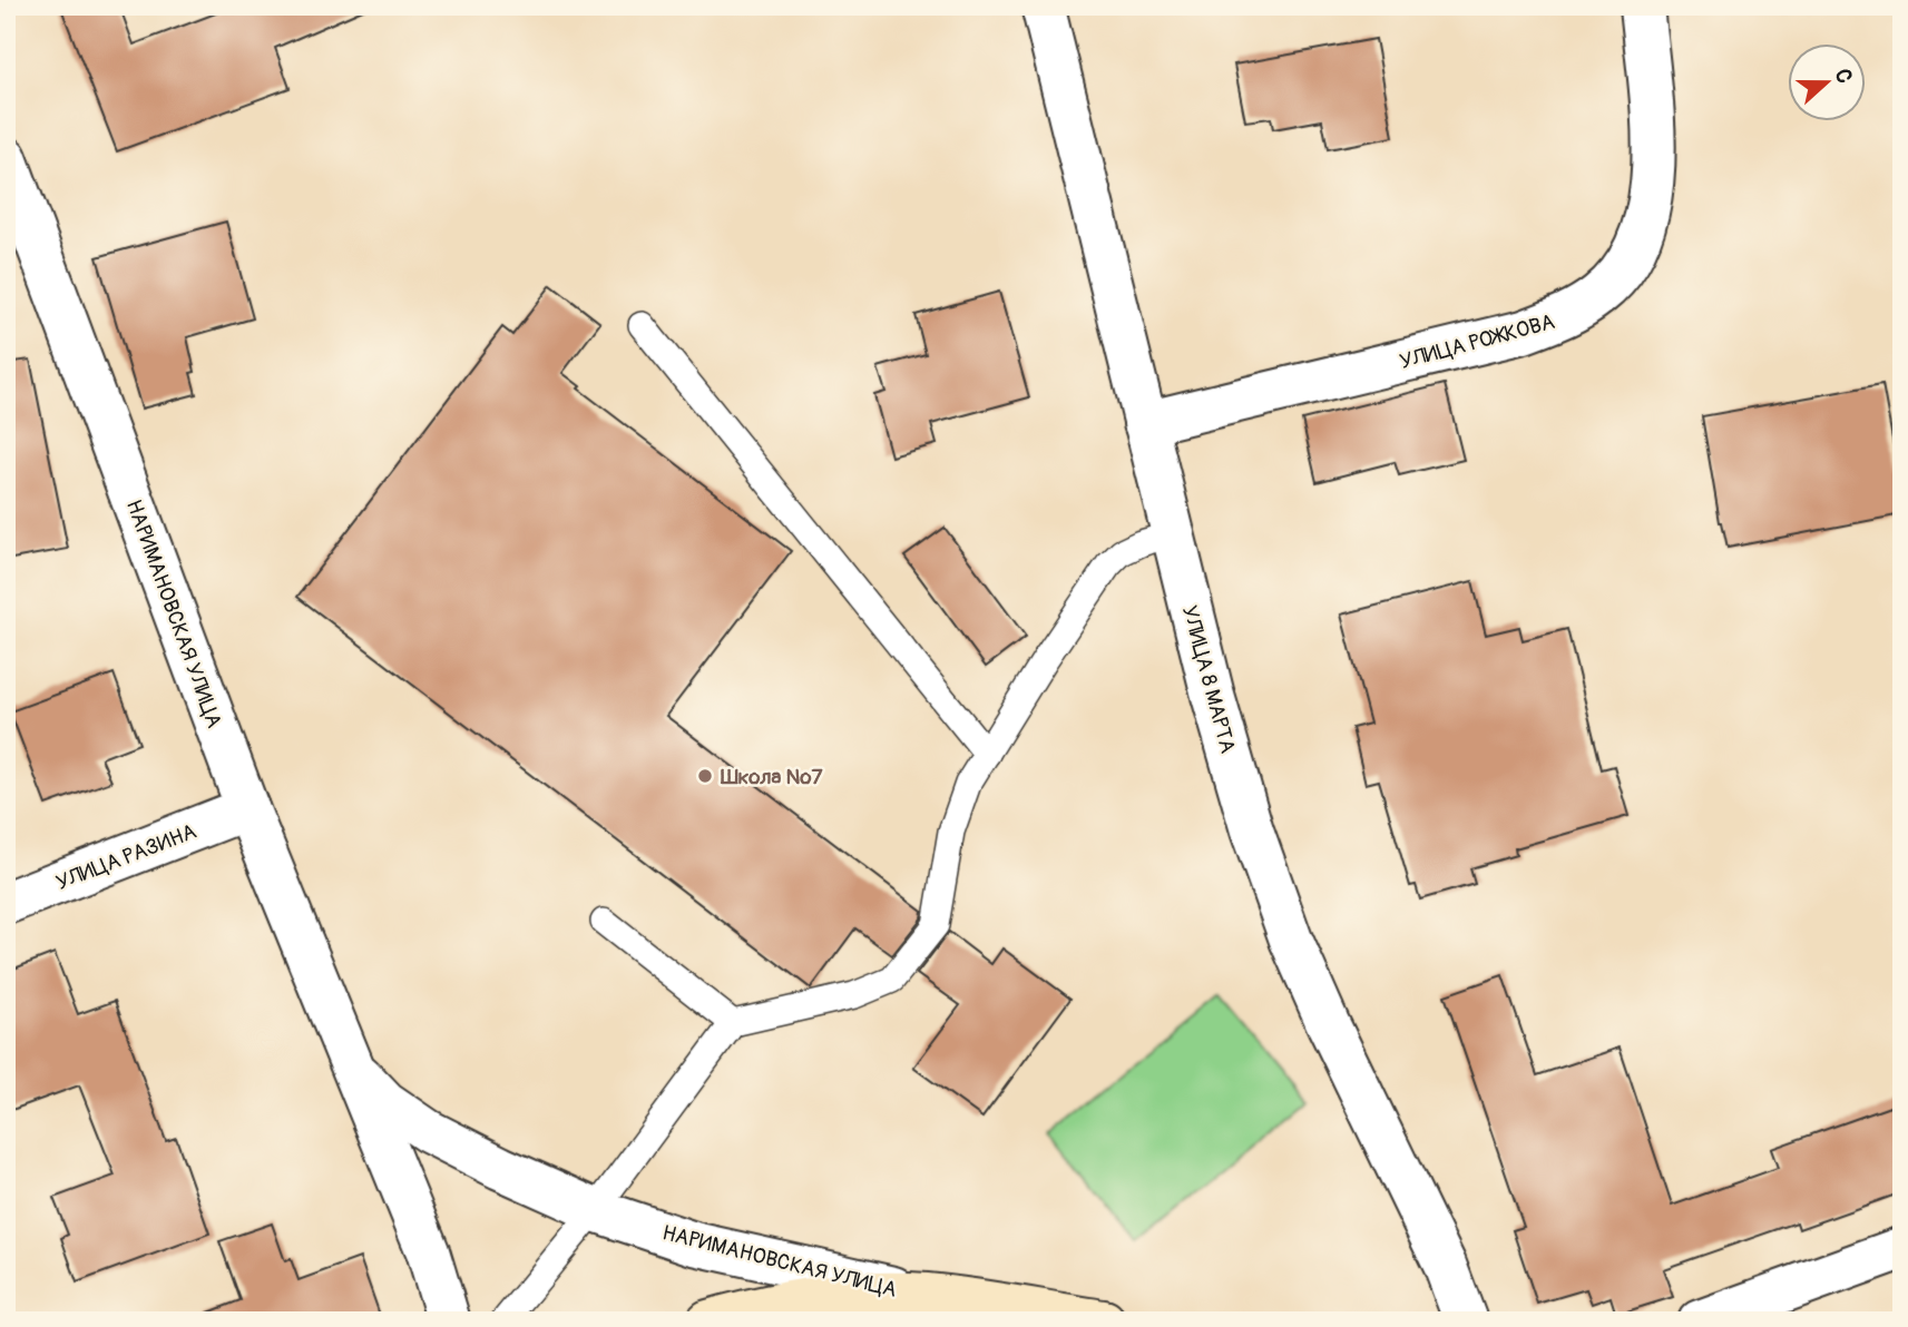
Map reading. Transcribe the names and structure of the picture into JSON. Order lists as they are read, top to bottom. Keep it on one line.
{"streets":{"street":["УЛИЦА РОЖКОВА","НАРИМАНОВСКАЯ УЛИЦА","УЛИЦА 8 МАРТА","УЛИЦА РАЗИНА"]},"crossings":[["УЛИЦА РОЖКОВА","УЛИЦА 8 МАРТА"],["НАРИМАНОВСКАЯ УЛИЦА","УЛИЦА РАЗИНА"]],"places":["Школа №7"],"north":"right"}
